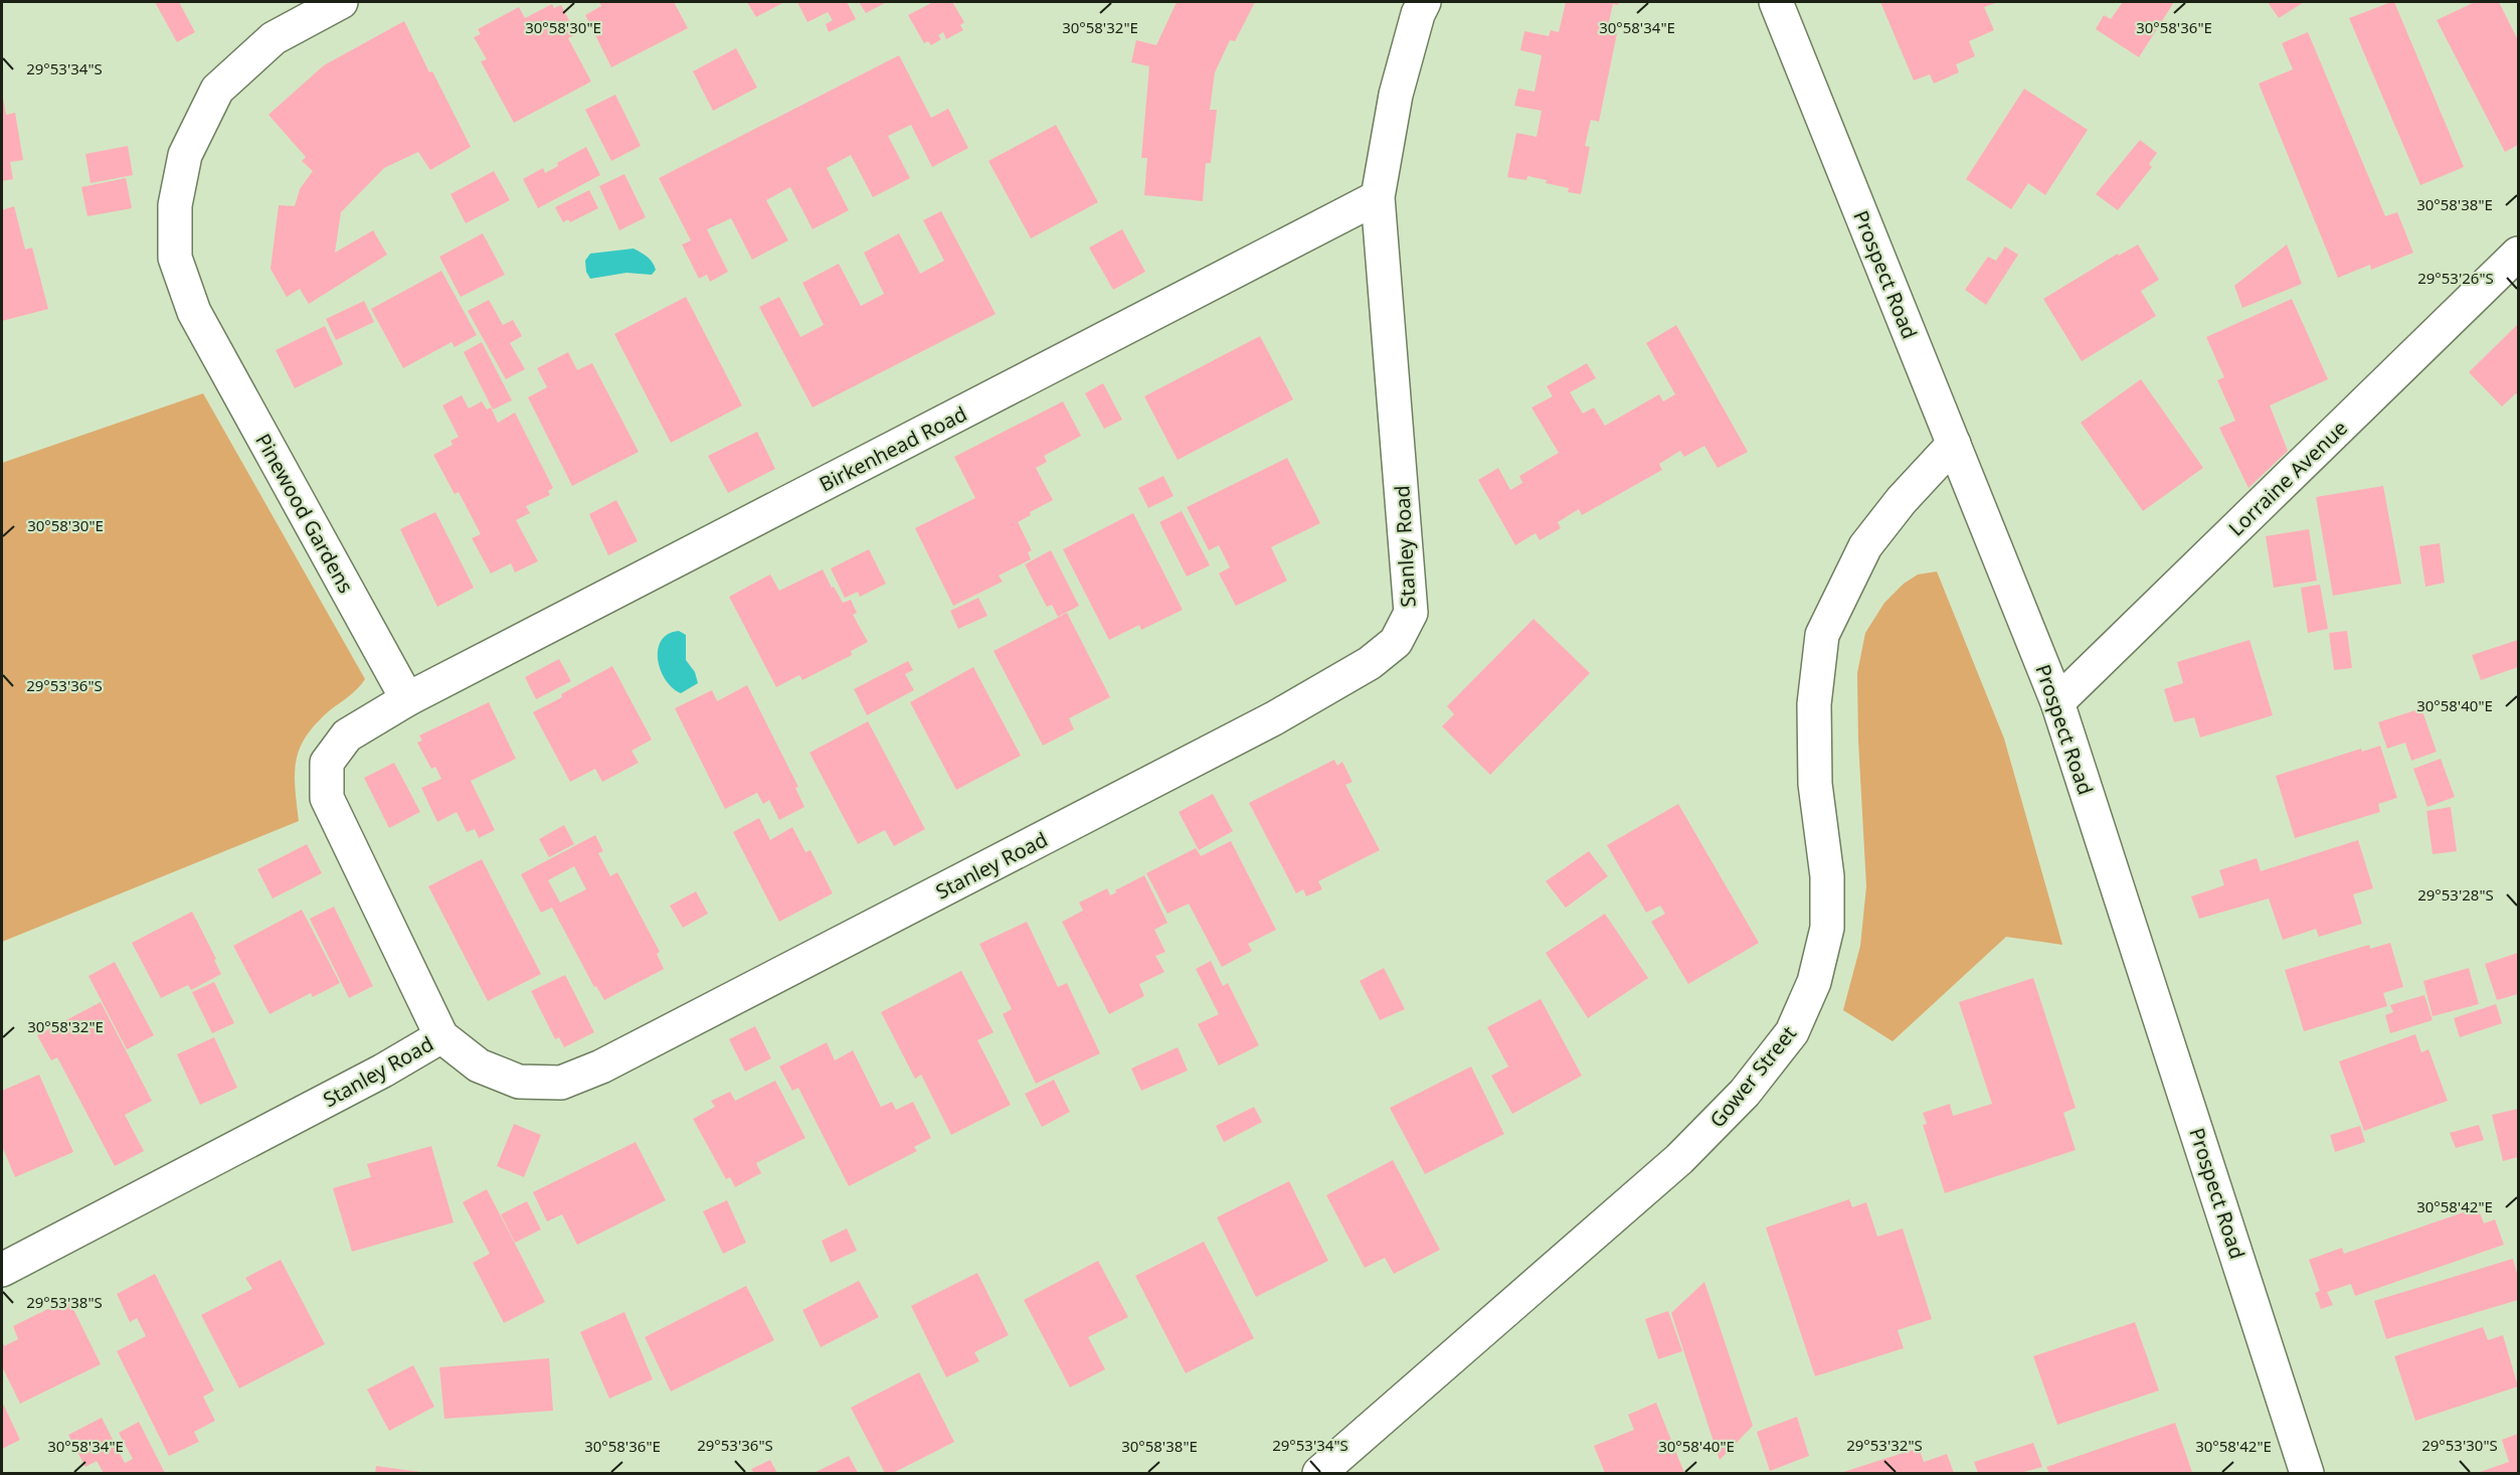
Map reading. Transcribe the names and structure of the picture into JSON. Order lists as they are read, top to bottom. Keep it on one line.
{"streets":{"street":["Prospect Road","Birkenhead Road","Lorraine Avenue","Pinewood Gardens","Stanley Road","Gower Street"]},"crossings":[["Prospect Road","Lorraine Avenue"],["Prospect Road","Gower Street"],["Birkenhead Road","Pinewood Gardens"],["Birkenhead Road","Stanley Road"]],"coordinates":["30°58'30\"E","30°58'32\"E","30°58'34\"E","30°58'36\"E","29°53'34\"S","30°58'38\"E","29°53'26\"S","29°53'36\"S","30°58'40\"E","29°53'28\"S","30°58'42\"E","29°53'38\"S","29°53'32\"S","29°53'30\"S"]}
